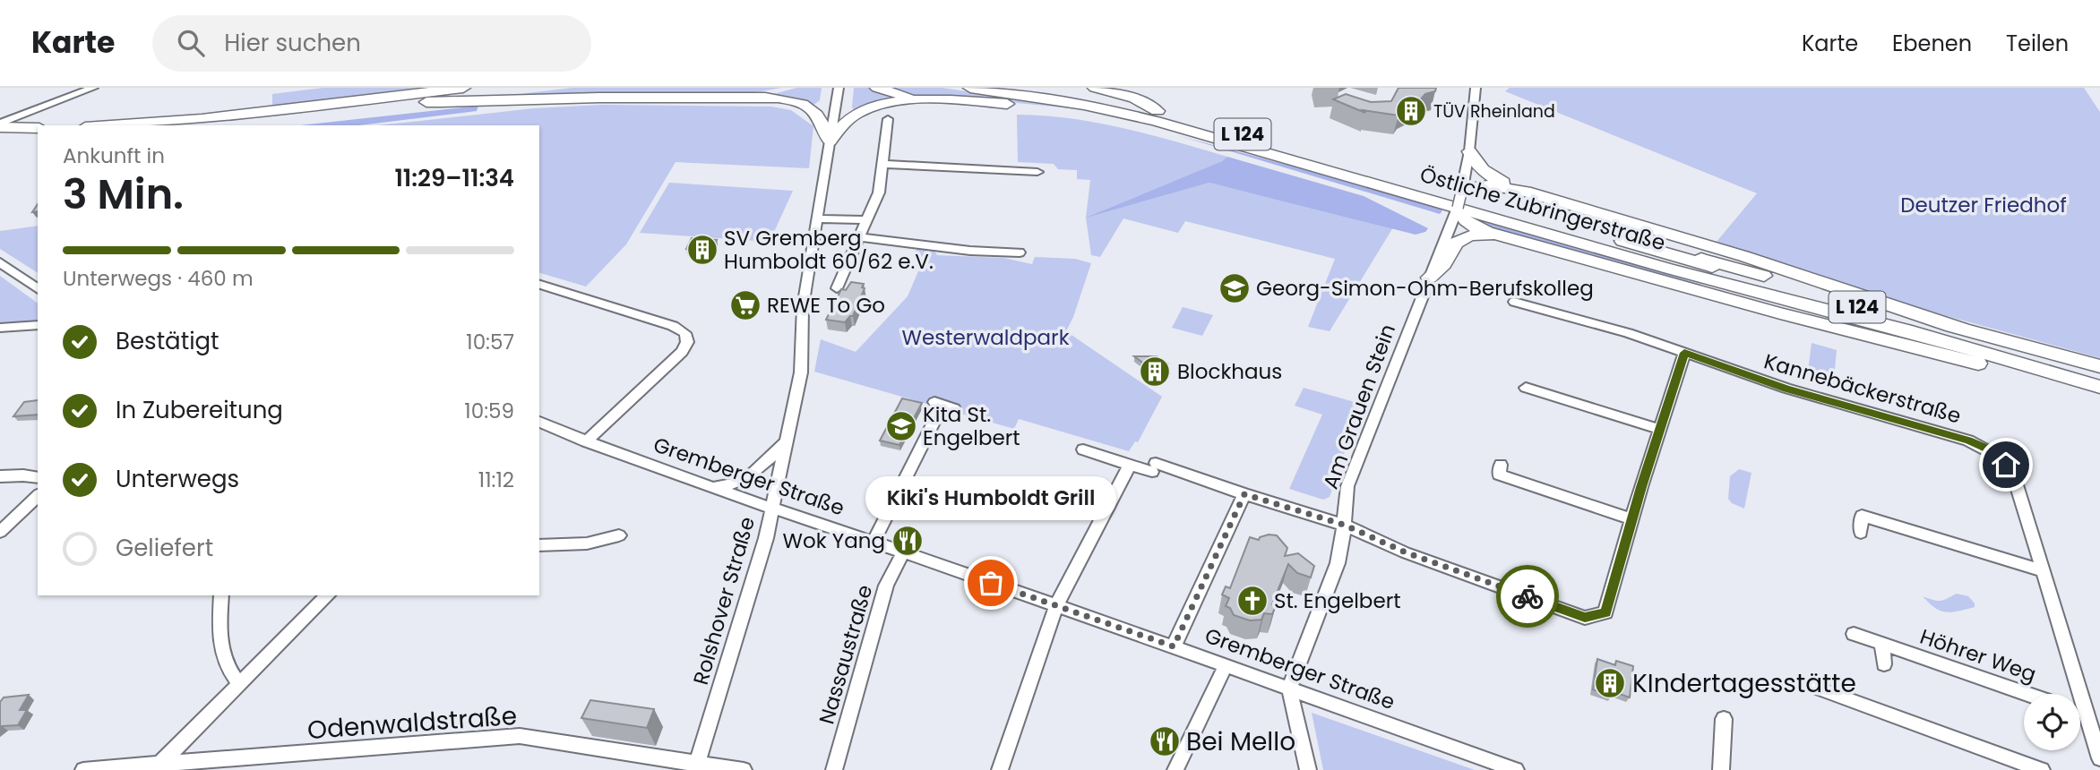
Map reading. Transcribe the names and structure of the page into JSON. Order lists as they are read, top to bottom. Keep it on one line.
{"streets":{"highway":["L 124","Östliche Zubringerstraße"],"street":["Kannebäckerstraße","Am Grauen Stein","Gremberger Straße","Rolshover Straße","Nassaustraße","Höhrer Weg","Odenwaldstraße"]},"crossings":[["L 124","Östliche Zubringerstraße"],["Am Grauen Stein","Gremberger Straße"],["Gremberger Straße","Rolshover Straße"],["Gremberger Straße","Nassaustraße"],["Rolshover Straße","Odenwaldstraße"]],"parks":["Deutzer Friedhof","Westerwaldpark"],"places":{"building":["TÜV Rheinland","SV Gremberg Humboldt 60/62 e.V.","Blockhaus","KIndertagesstätte"],"school or university":["Georg-Simon-Ohm-Berufskolleg","Kita St. Engelbert"],"supermarket":["REWE To Go"],"restaurant":["Wok Yang","Bei Mello"],"other":["Kiki's Humboldt Grill"],"church":["St. Engelbert"]},"page":{"header":"Karte","search":"Hier suchen","nav":["Karte","Ebenen","Teilen"],"heading":["3 Min.","Ankunft in","11:29–11:34"],"bar":"Unterwegs · 460 m","list":[["Bestätigt","10:57"],["In Zubereitung","10:59"],["Unterwegs","11:12"],"Geliefert"],"bubble":"Kiki's Humboldt Grill"}}
